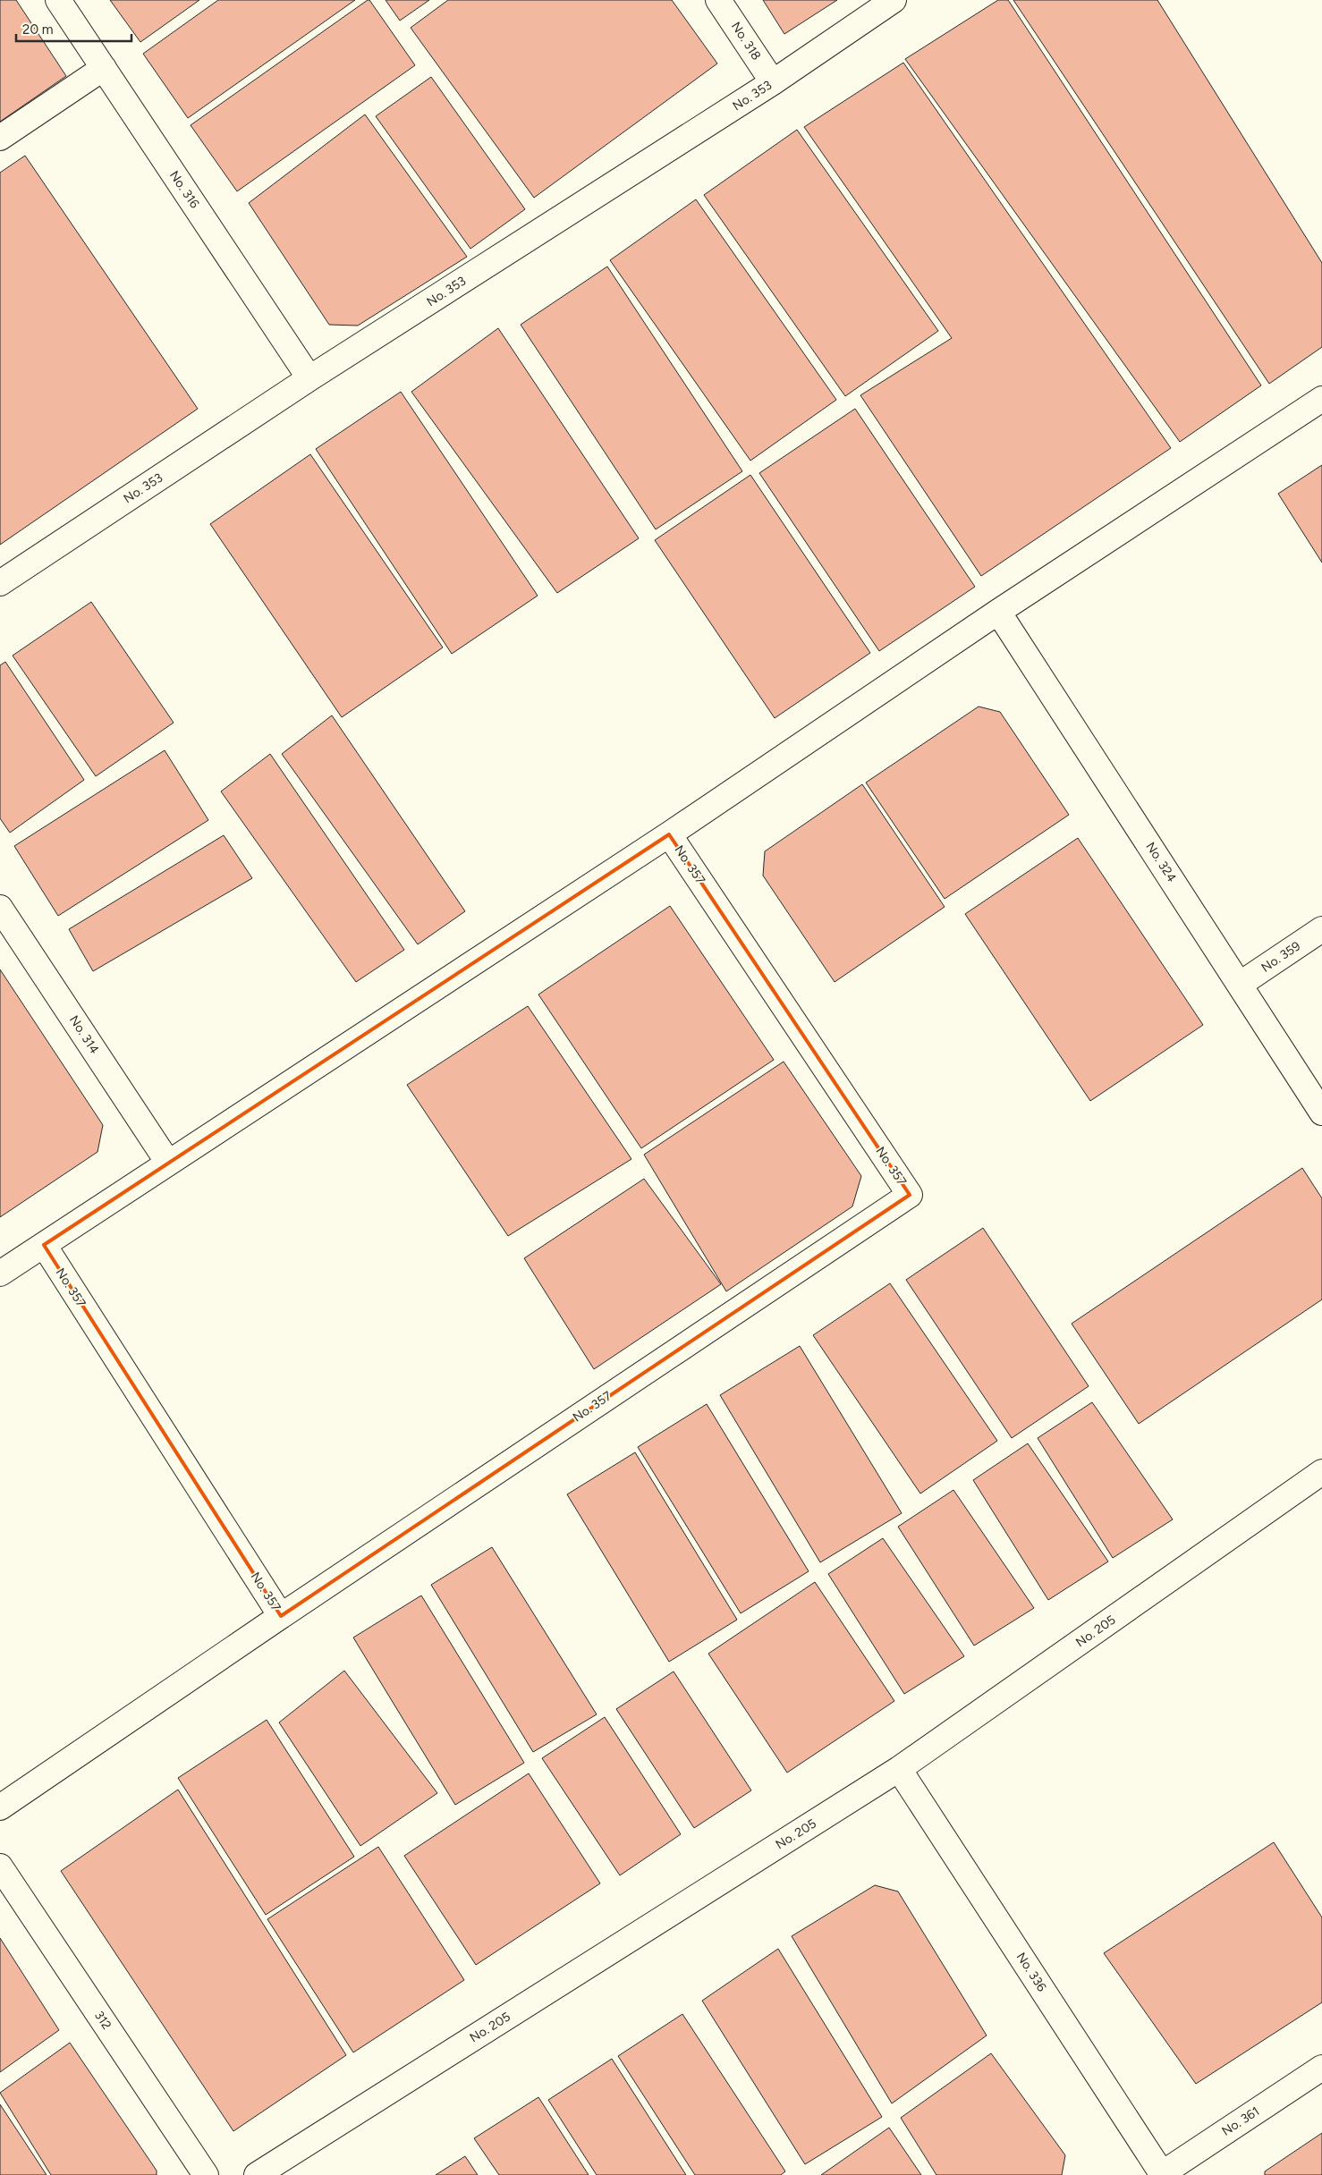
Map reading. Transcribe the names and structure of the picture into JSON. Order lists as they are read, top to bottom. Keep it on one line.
{"streets":{"street":["No. 318","No. 353","No. 316","No. 324","No. 357","No. 359","No. 314","No. 205","No. 336","312","No. 361"]},"crossings":[["No. 318","No. 353"],["No. 353","No. 316"],["No. 324","No. 359"],["No. 205","No. 336"],["No. 336","No. 361"]],"scale_bar":"20 m"}
